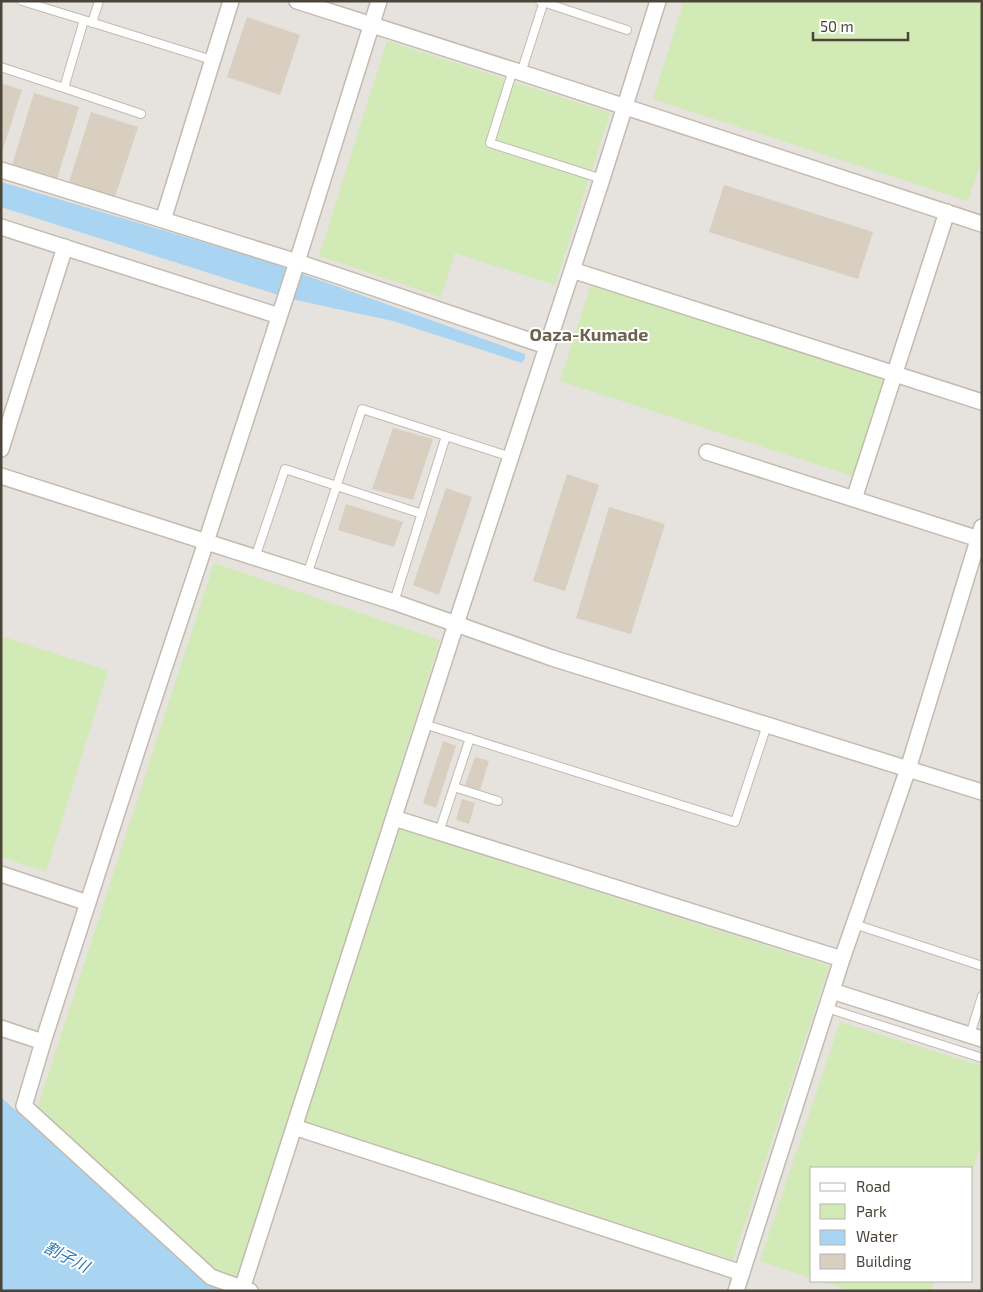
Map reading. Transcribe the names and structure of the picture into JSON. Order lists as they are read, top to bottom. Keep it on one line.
{"districts":["Oaza-Kumade"],"water":["割子川"],"legend":["Road","Park","Water","Building"],"scale_bar":"50 m"}
